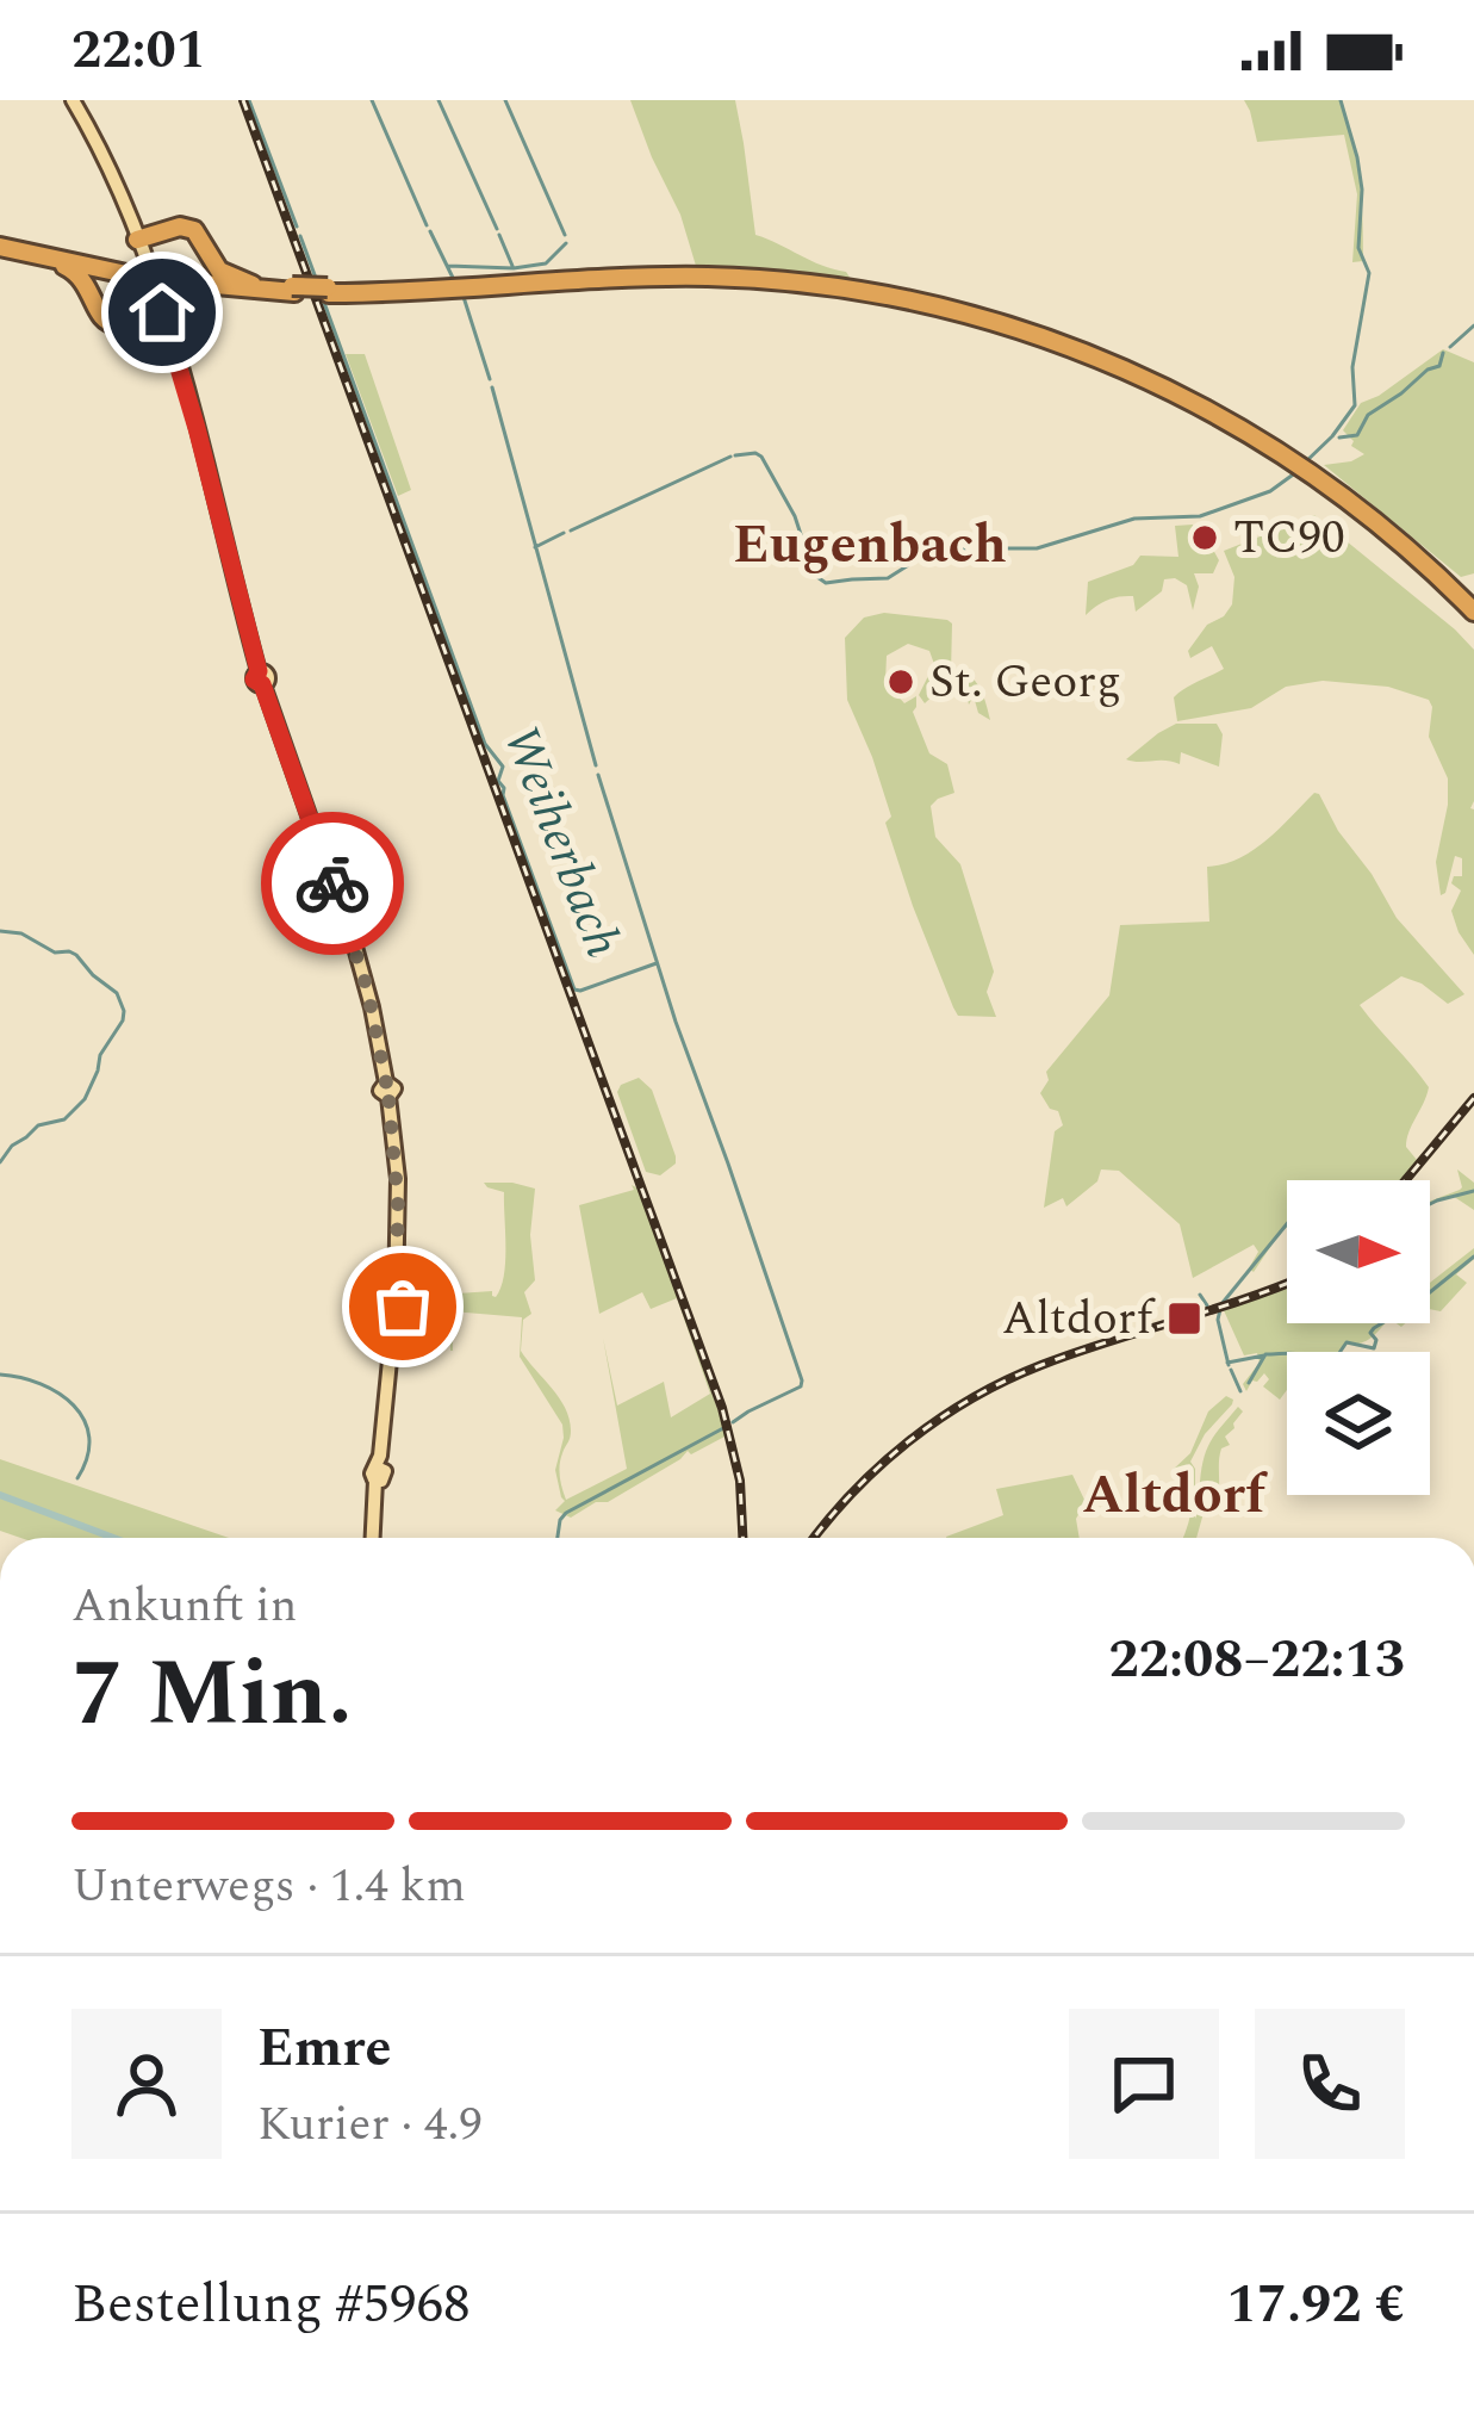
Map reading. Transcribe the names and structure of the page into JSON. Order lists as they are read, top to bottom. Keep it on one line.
{"districts":["Eugenbach","Altdorf"],"water":["Weiherbach"],"places":{"other":["TC90","St. Georg"],"transit":["Altdorf"]},"north":"right","page":{"status":"22:01","heading":["7 Min.","Ankunft in","22:08–22:13"],"panel":["Emre","Kurier · 4.9","Bestellung #5968","17.92 €"],"bar":"Unterwegs · 1.4 km"}}
